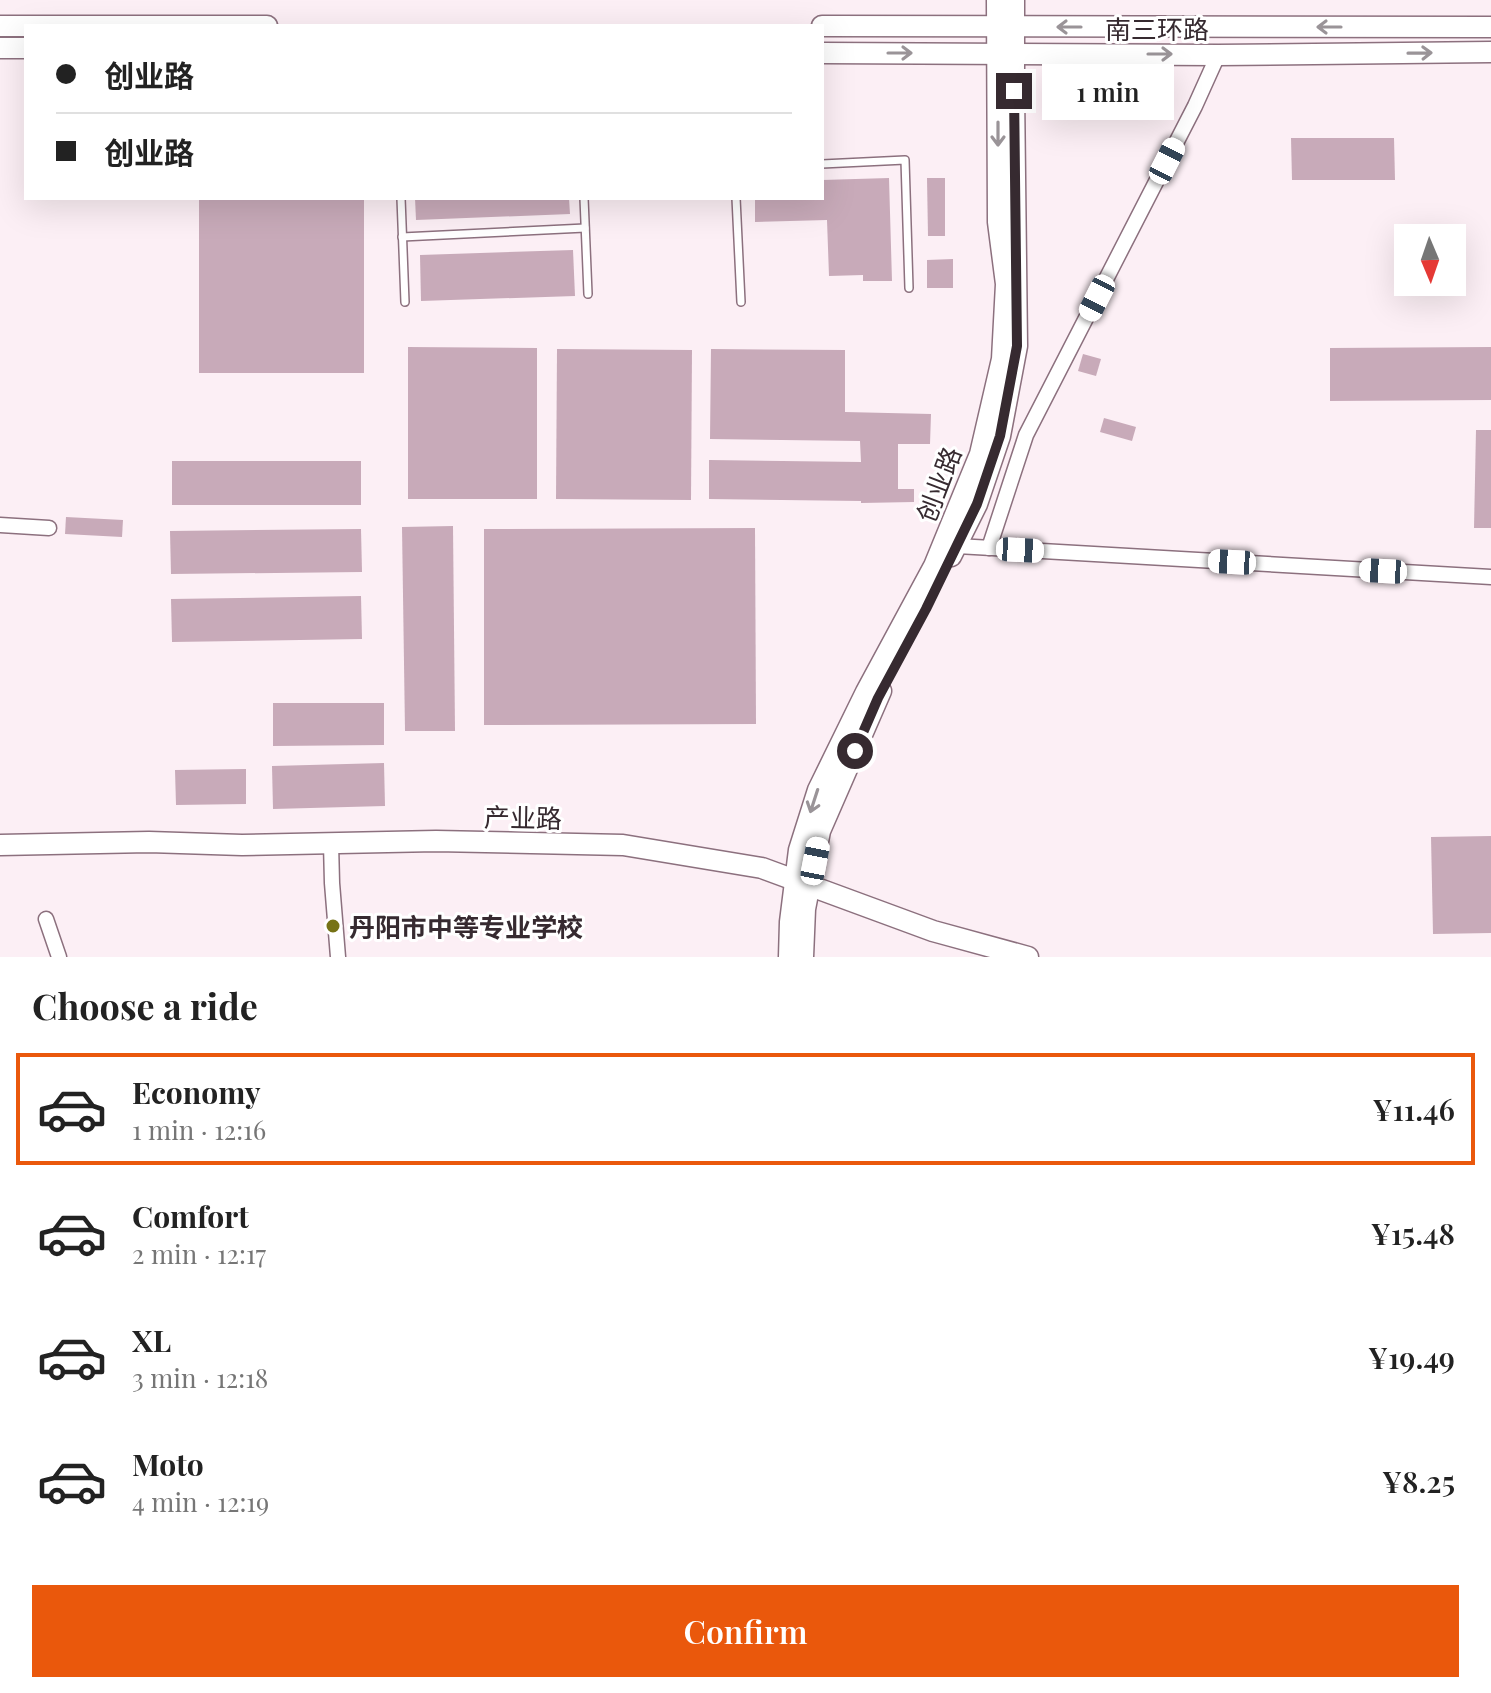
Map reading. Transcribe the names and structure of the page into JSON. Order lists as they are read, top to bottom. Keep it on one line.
{"streets":{"street":["南三环路","创业路","产业路"]},"crossings":[["南三环路","创业路"],["创业路","产业路"]],"places":["丹阳市中等专业学校"],"north":"bottom","page":{"banner":["创业路","创业路"],"bubble":"1 min","heading":"Choose a ride","list":[{"name":"Economy","note":"1 min · 12:16","value":"¥11.46"},{"name":"Comfort","note":"2 min · 12:17","value":"¥15.48"},{"name":"XL","note":"3 min · 12:18","value":"¥19.49"},{"name":"Moto","note":"4 min · 12:19","value":"¥8.25"}],"buttons":"Confirm"}}
